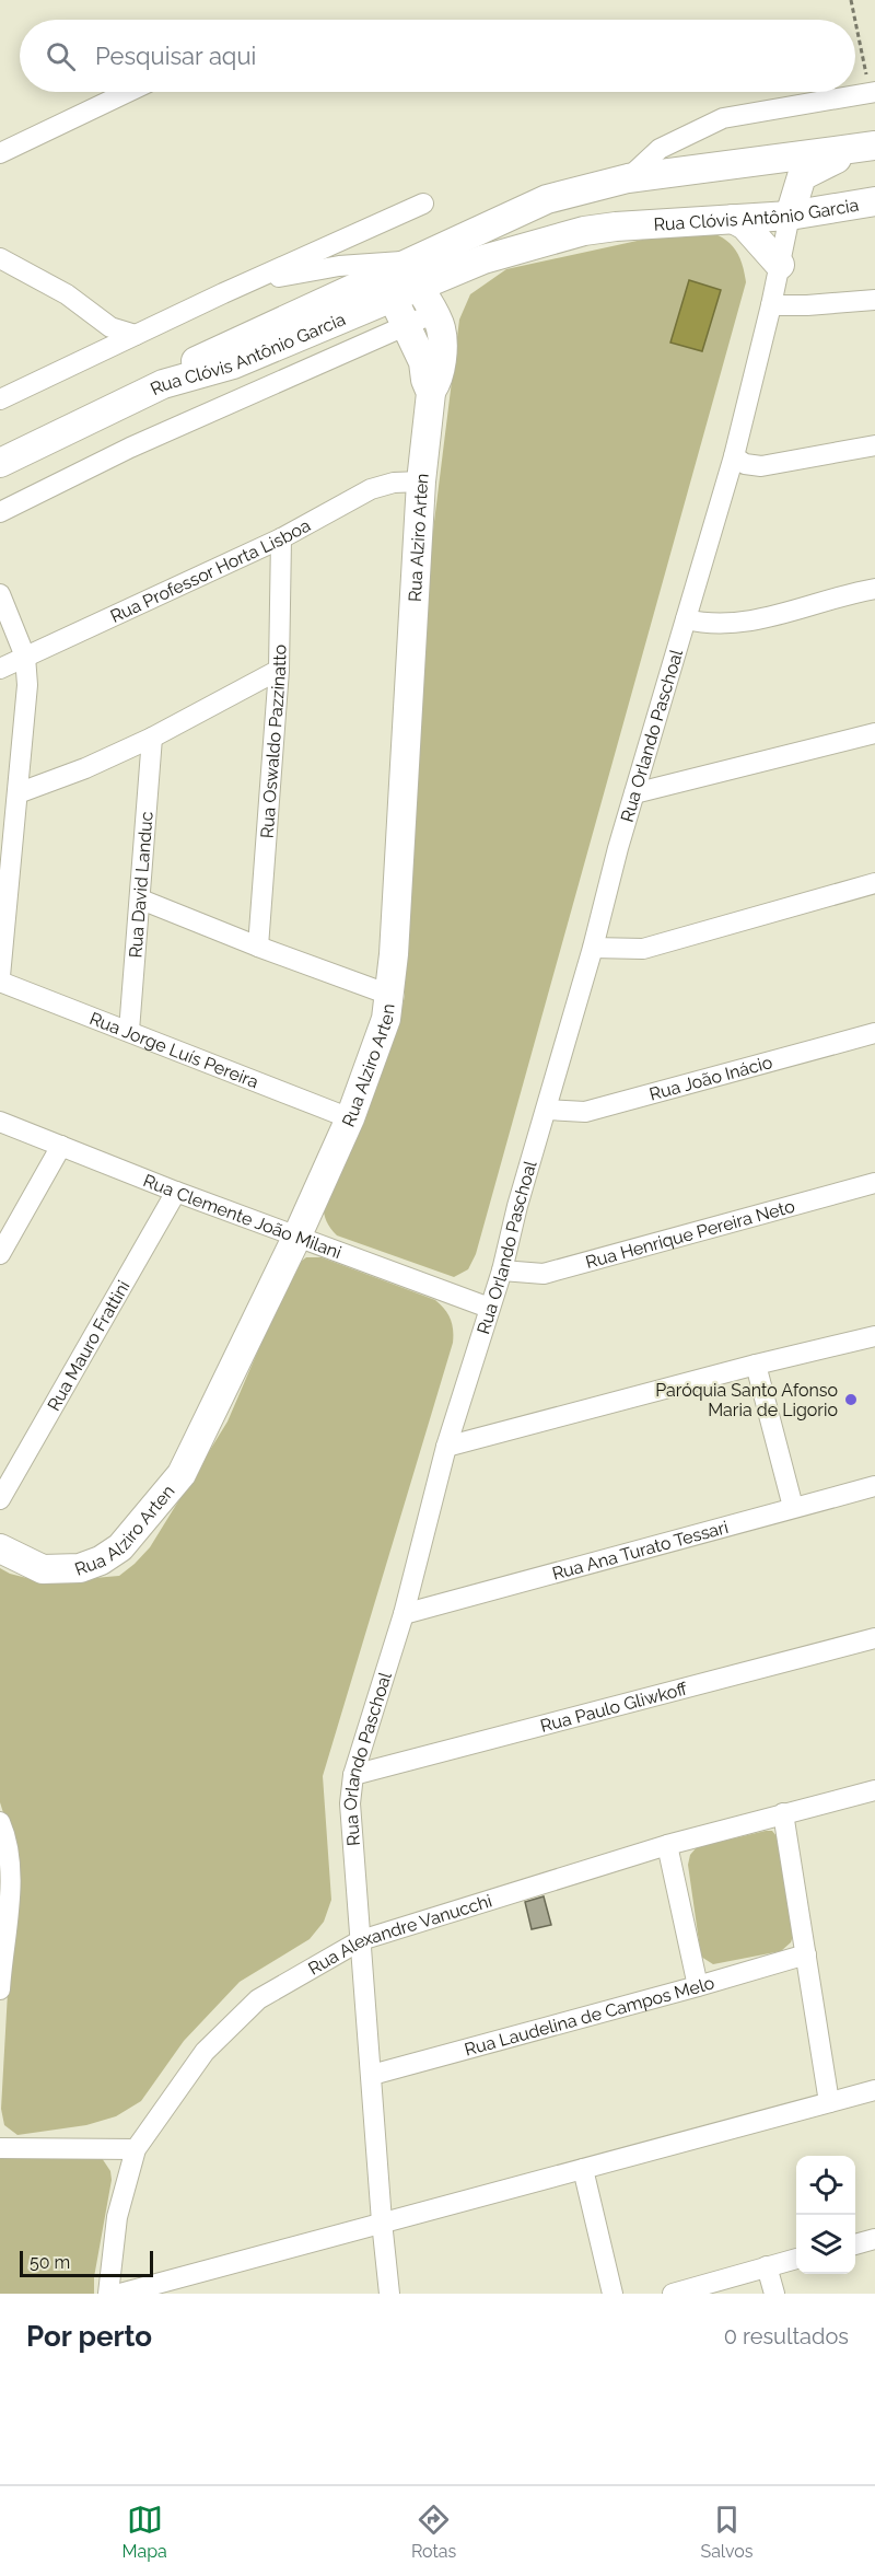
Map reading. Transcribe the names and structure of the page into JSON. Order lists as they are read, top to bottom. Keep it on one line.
{"streets":{"main road":["Rua Clóvis Antônio Garcia","Rua Alziro Arten"],"street":["Rua Professor Horta Lisboa","Rua Orlando Paschoal","Rua Oswaldo Pazzinatto","Rua David Landuc","Rua Jorge Luís Pereira","Rua João Inácio","Rua Clemente João Milani","Rua Henrique Pereira Neto","Rua Mauro Frattini","Rua Ana Turato Tessari","Rua Paulo Gliwkoff","Rua Alexandre Vanucchi","Rua Laudelina de Campos Melo"]},"crossings":[["Rua Clóvis Antônio Garcia","Rua Alziro Arten"],["Rua Clóvis Antônio Garcia","Rua Orlando Paschoal"],["Rua Alziro Arten","Rua Professor Horta Lisboa"],["Rua Alziro Arten","Rua Jorge Luís Pereira"],["Rua Alziro Arten","Rua Clemente João Milani"],["Rua Professor Horta Lisboa","Rua Oswaldo Pazzinatto"],["Rua Orlando Paschoal","Rua João Inácio"],["Rua Orlando Paschoal","Rua Clemente João Milani"],["Rua Orlando Paschoal","Rua Henrique Pereira Neto"],["Rua Orlando Paschoal","Rua Ana Turato Tessari"],["Rua Orlando Paschoal","Rua Paulo Gliwkoff"],["Rua Orlando Paschoal","Rua Alexandre Vanucchi"],["Rua Orlando Paschoal","Rua Laudelina de Campos Melo"],["Rua David Landuc","Rua Jorge Luís Pereira"],["Rua Clemente João Milani","Rua Mauro Frattini"]],"places":["Paróquia Santo Afonso Maria de Ligorio"],"scale_bar":"50 m","page":{"search":"Pesquisar aqui","scale":"50 m","heading":["Por perto","0 resultados"],"nav":["Mapa","Rotas","Salvos"]}}
